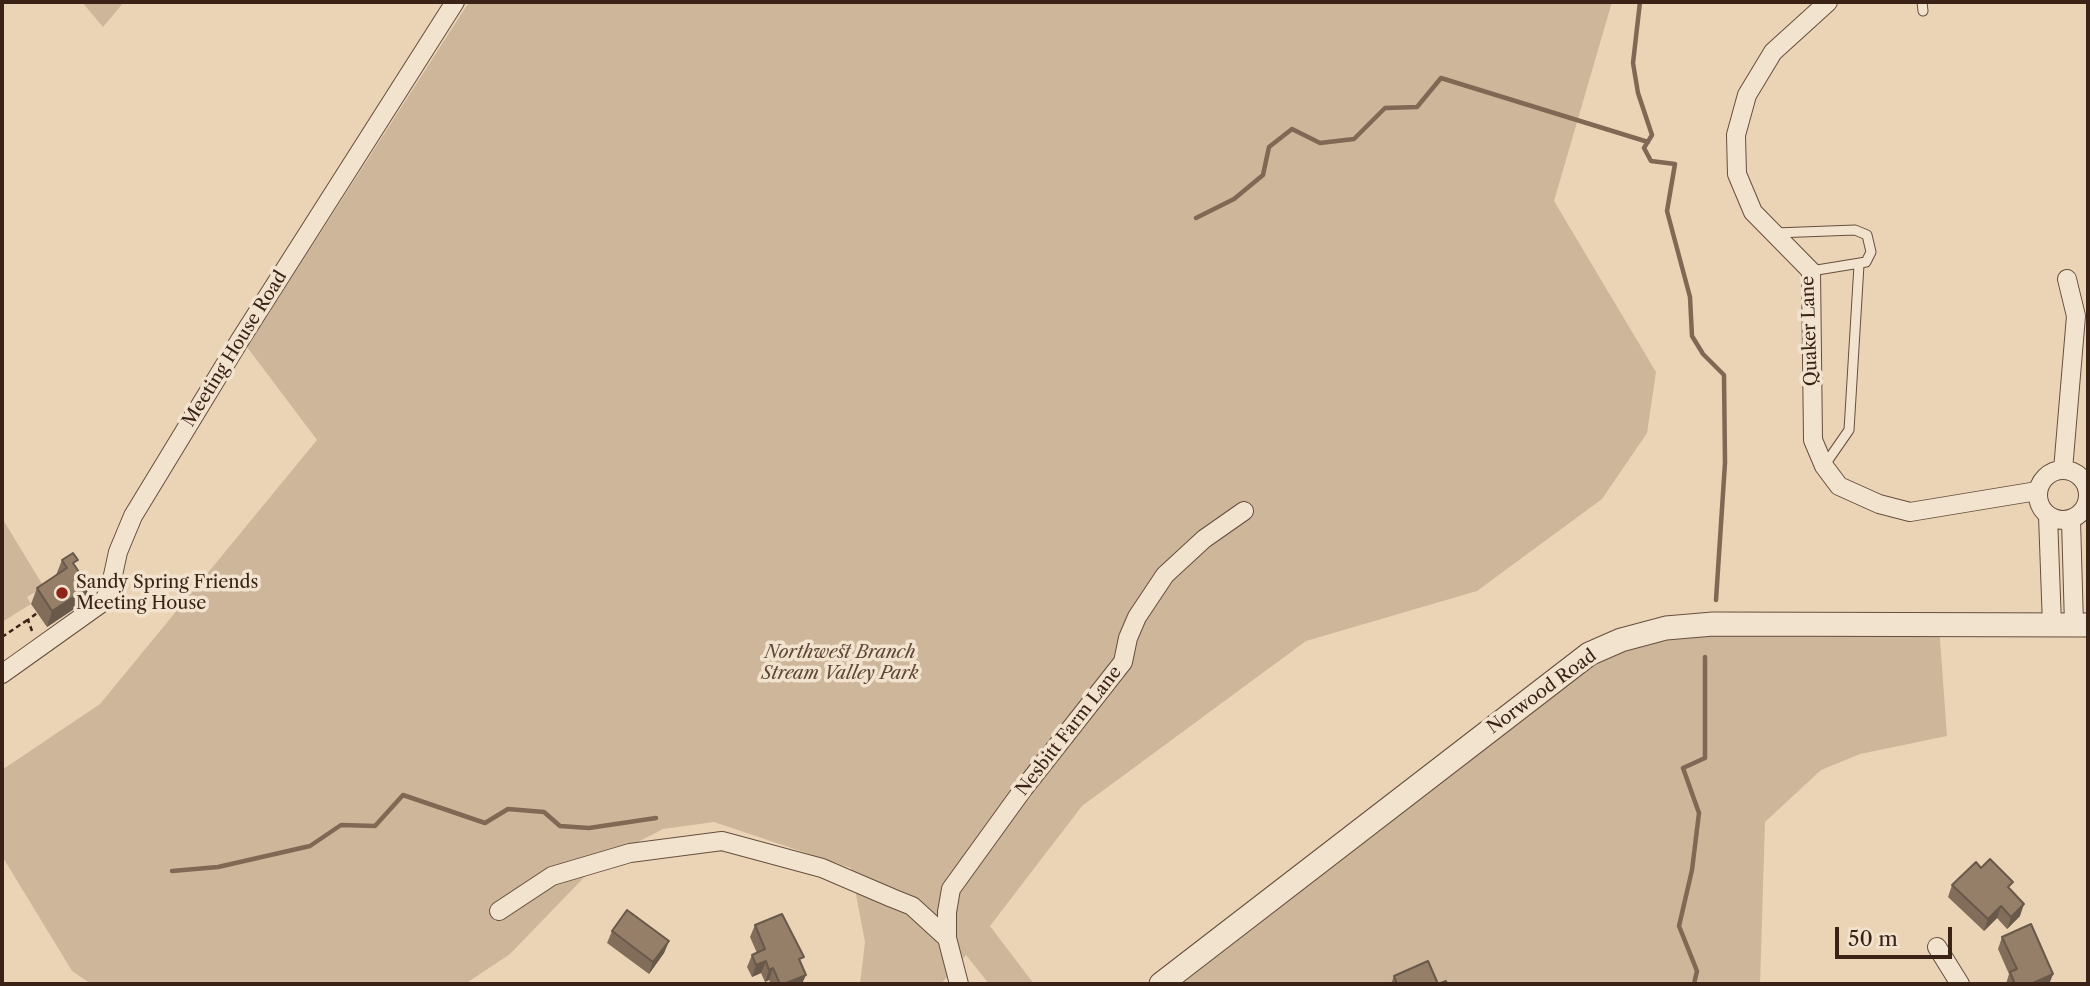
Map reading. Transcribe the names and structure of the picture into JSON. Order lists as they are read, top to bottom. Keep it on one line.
{"streets":{"street":["Quaker Lane","Meeting House Road","Norwood Road","Nesbitt Farm Lane"]},"parks":["Northwest Branch Stream Valley Park"],"places":["Sandy Spring Friends Meeting House"],"scale_bar":"50 m"}
